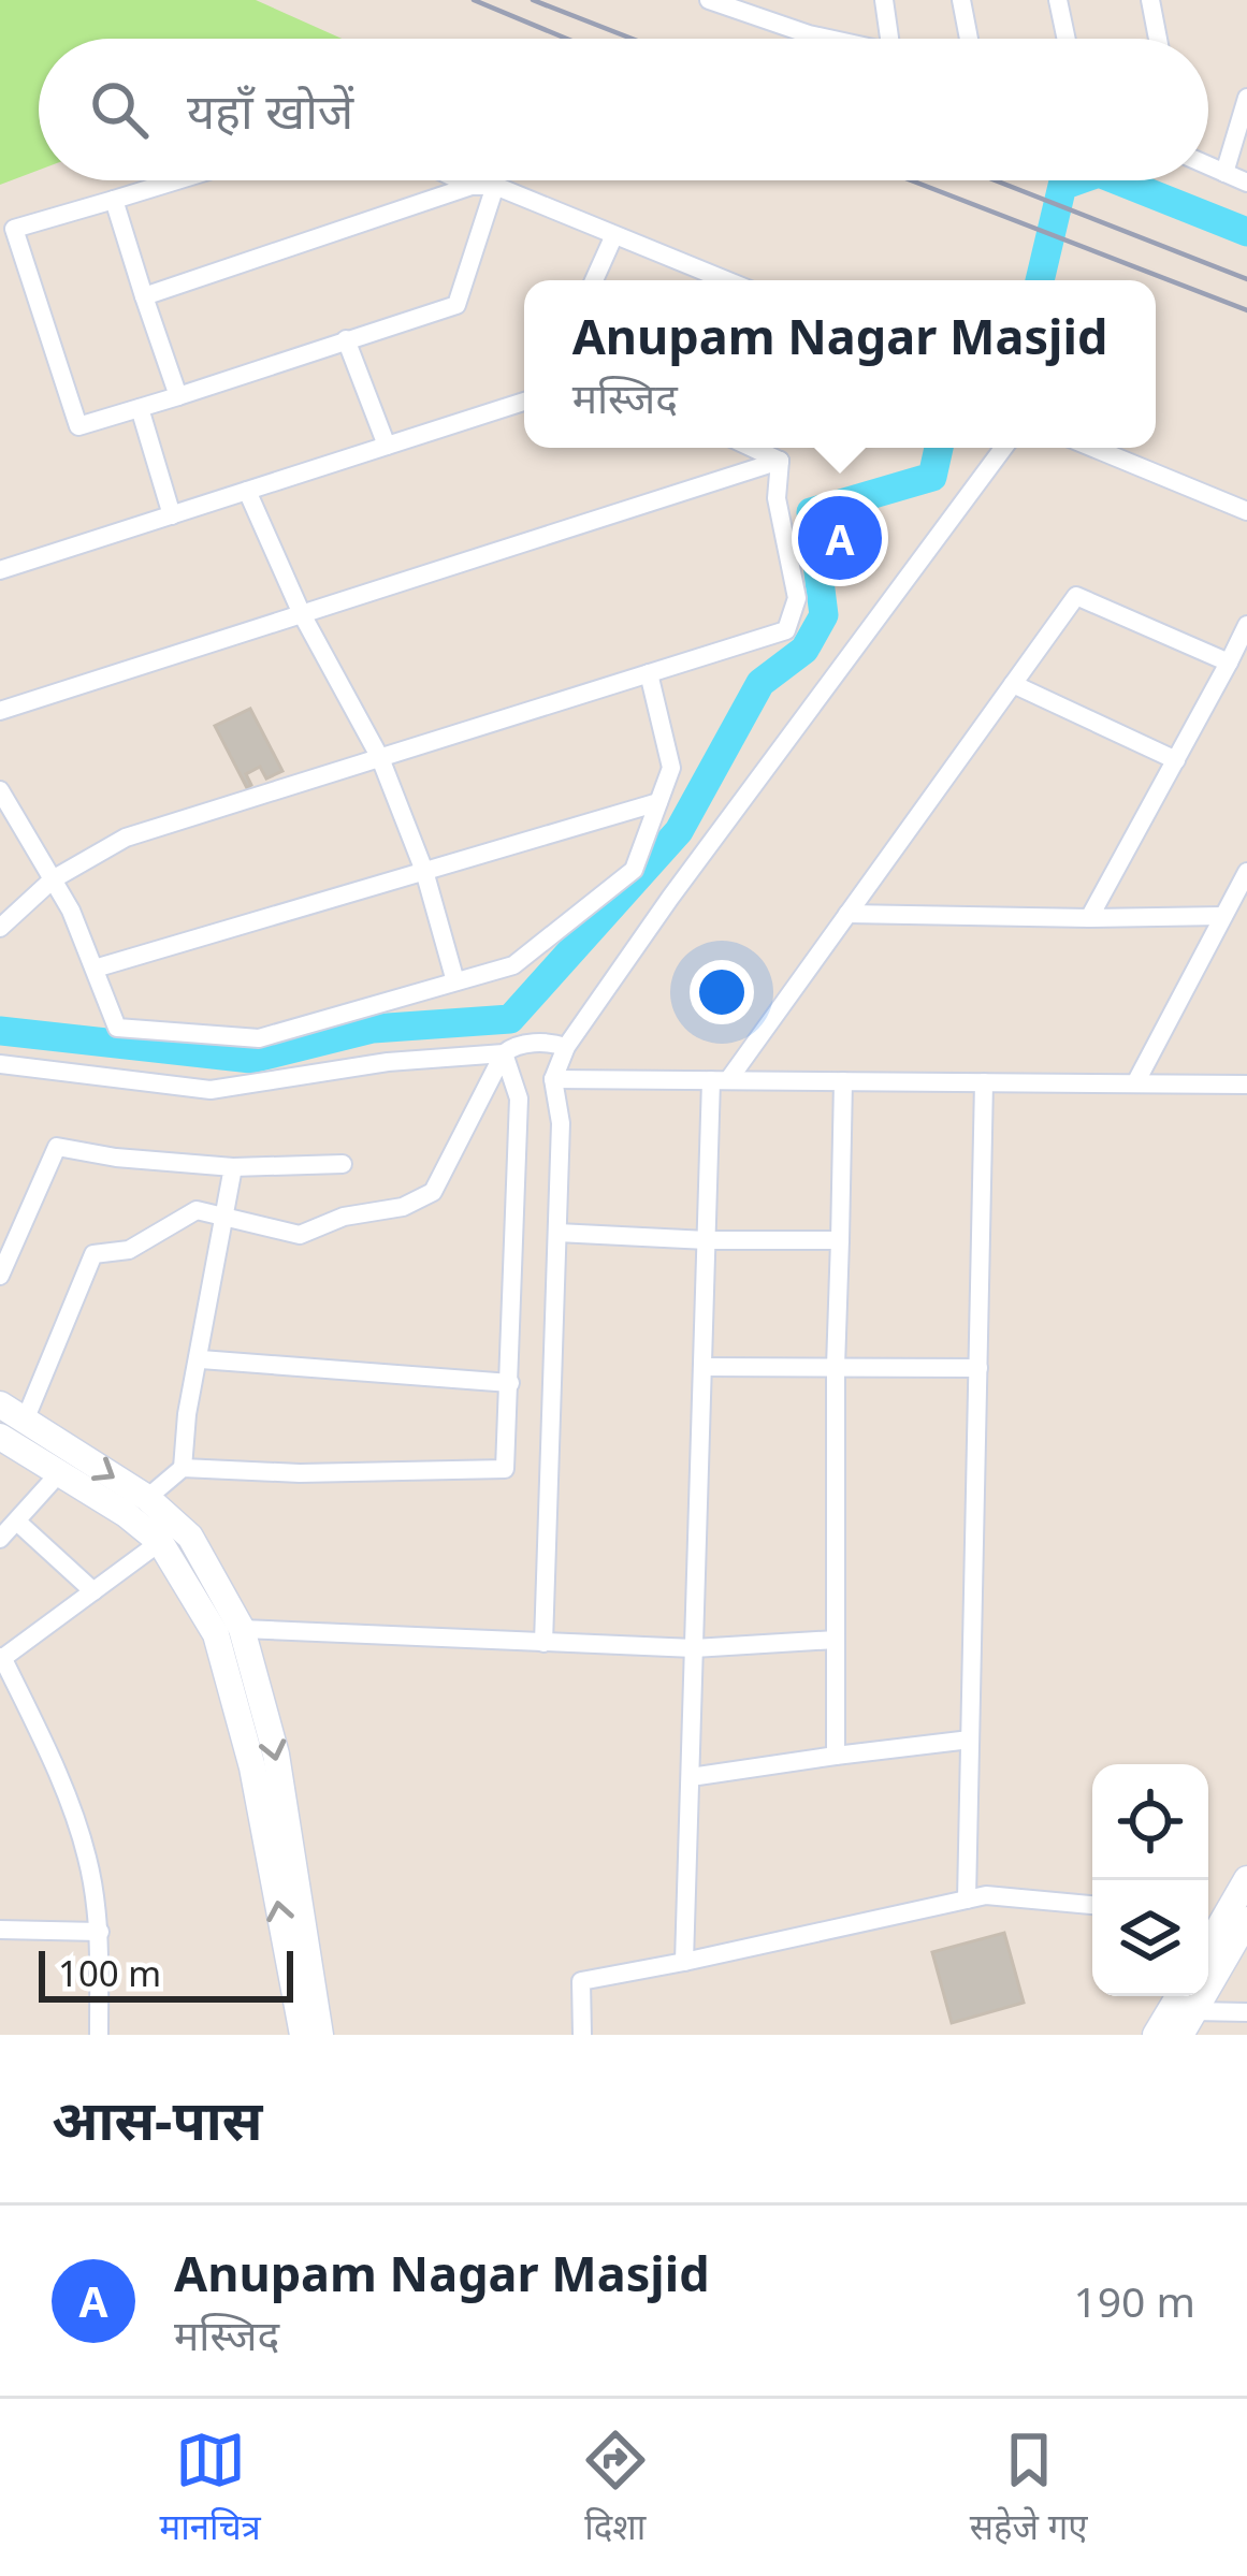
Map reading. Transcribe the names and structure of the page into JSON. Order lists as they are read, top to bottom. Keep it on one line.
{"scale_bar":"100 m","page":{"search":"यहाँ खोजें","popup":["Anupam Nagar Masjid","मस्जिद"],"pins":"A","scale":"100 m","heading":"आस-पास","list":[{"mark":"A","name":"Anupam Nagar Masjid","note":"मस्जिद","value":"190 m"}],"nav":["मानचित्र","दिशा","सहेजे गए"]}}
